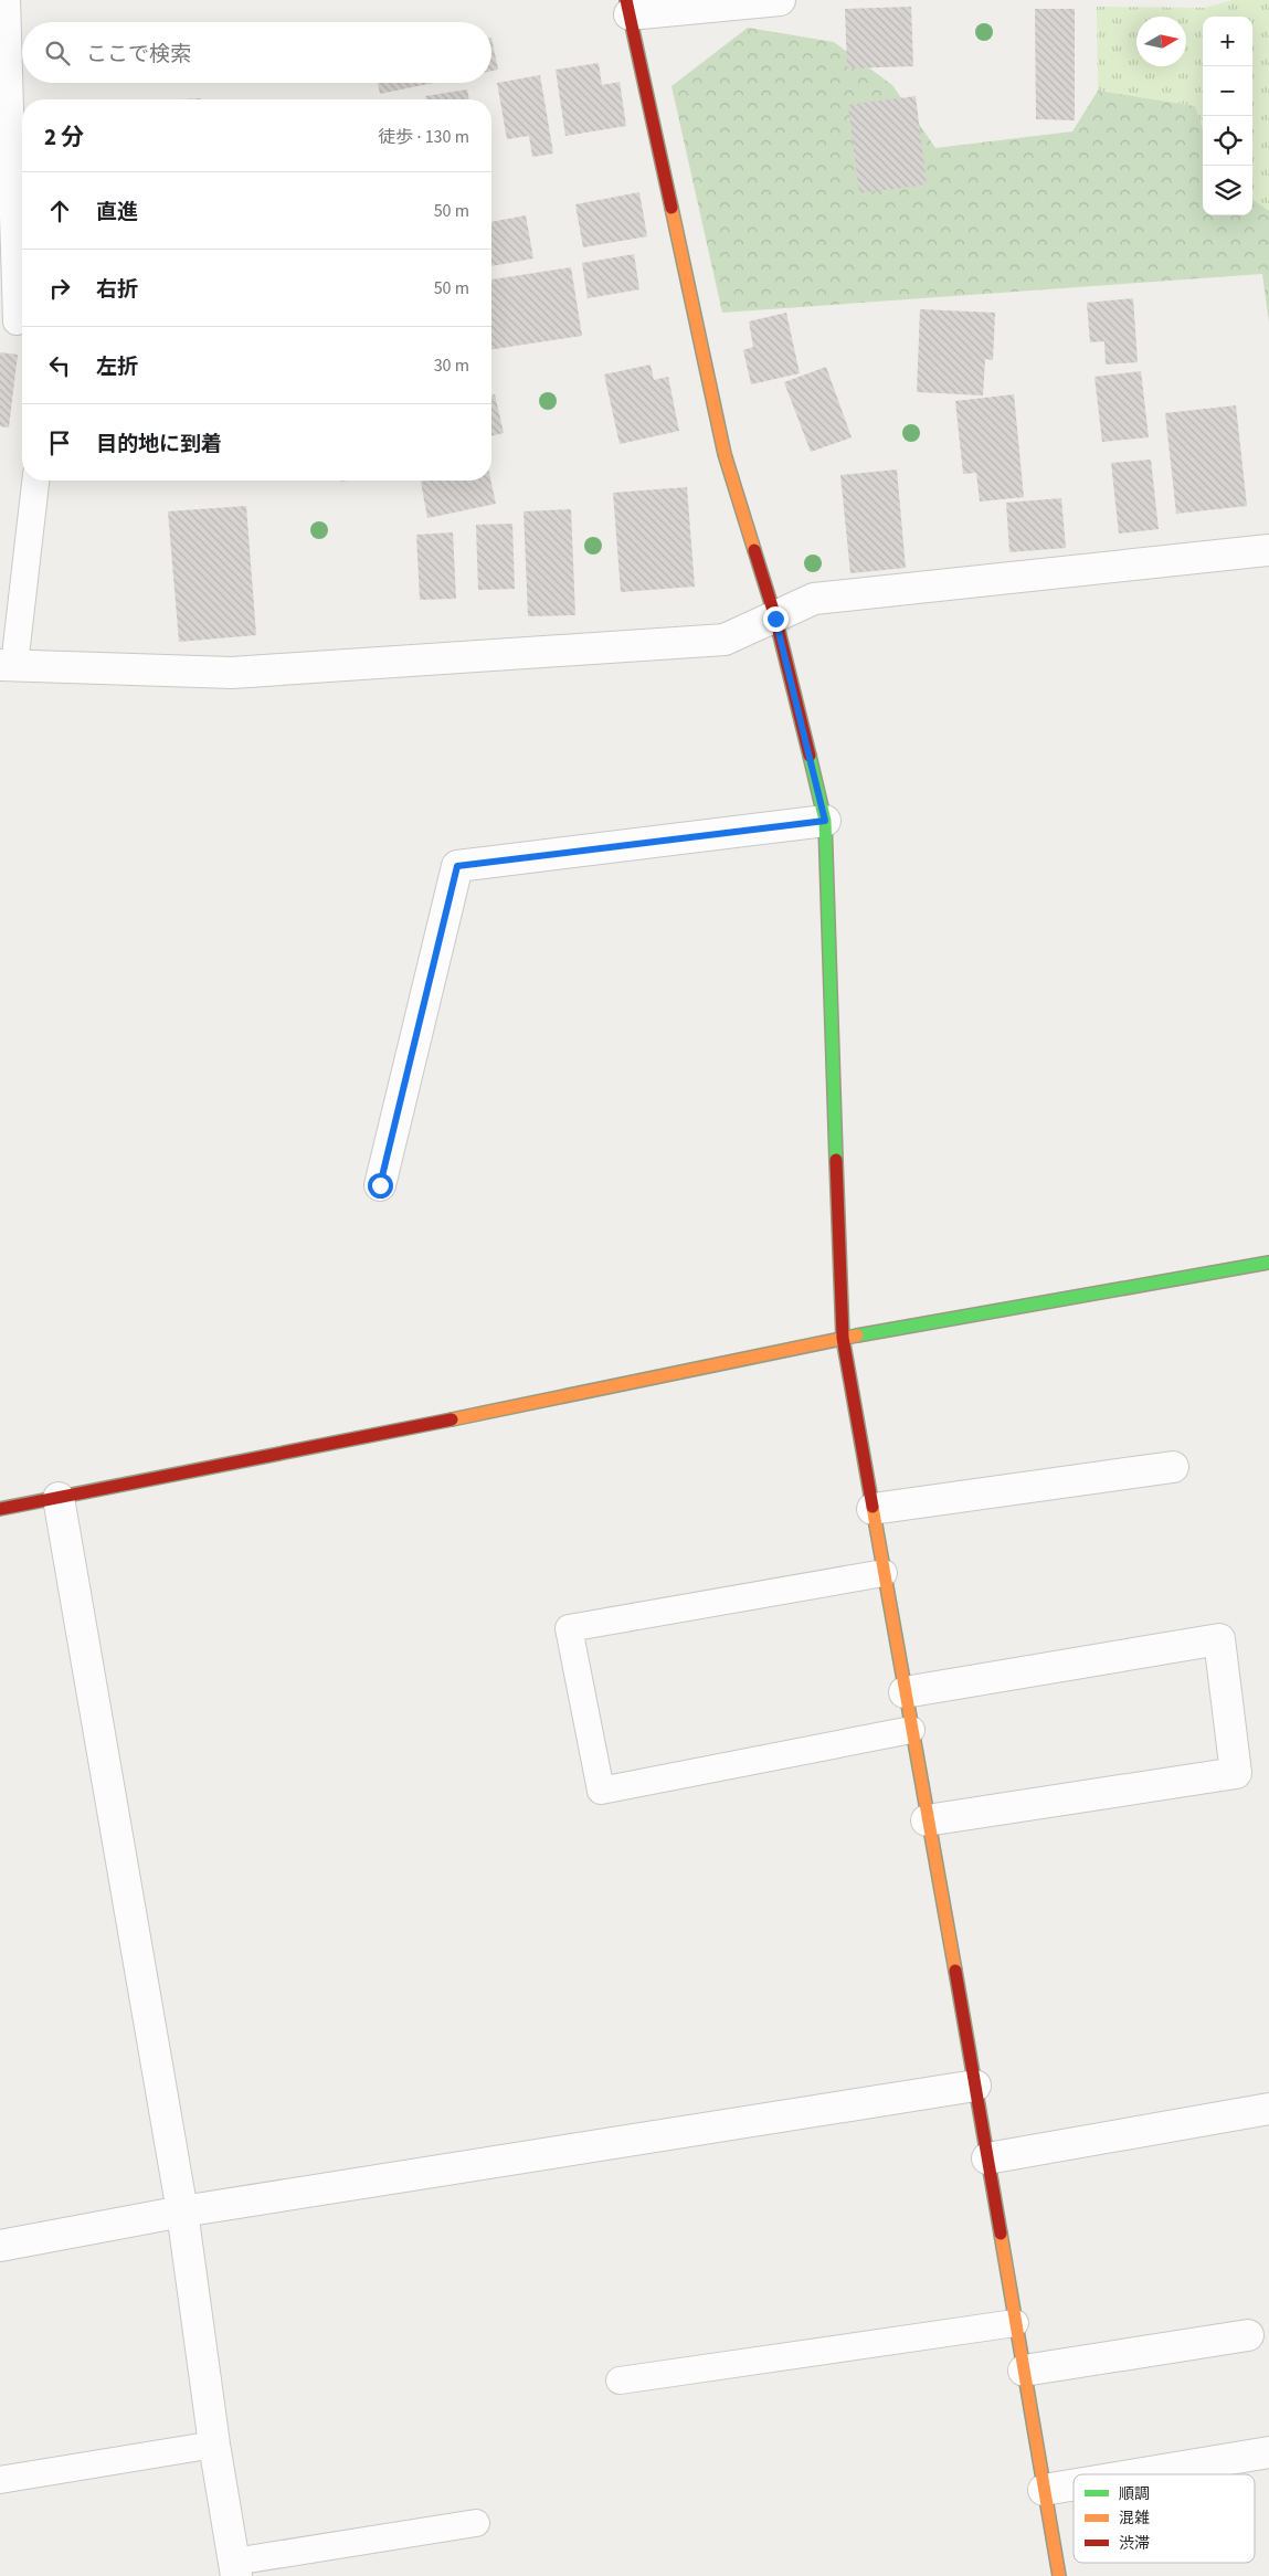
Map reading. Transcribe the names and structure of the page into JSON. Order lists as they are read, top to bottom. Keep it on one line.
{"legend":["順調","混雑","渋滞"],"north":"right","page":{"map_buttons":["+","−"],"search":"ここで検索","heading":["2 分","徒歩 · 130 m"],"list":[["直進","50 m"],["右折","50 m"],["左折","30 m"],"目的地に到着"]}}
